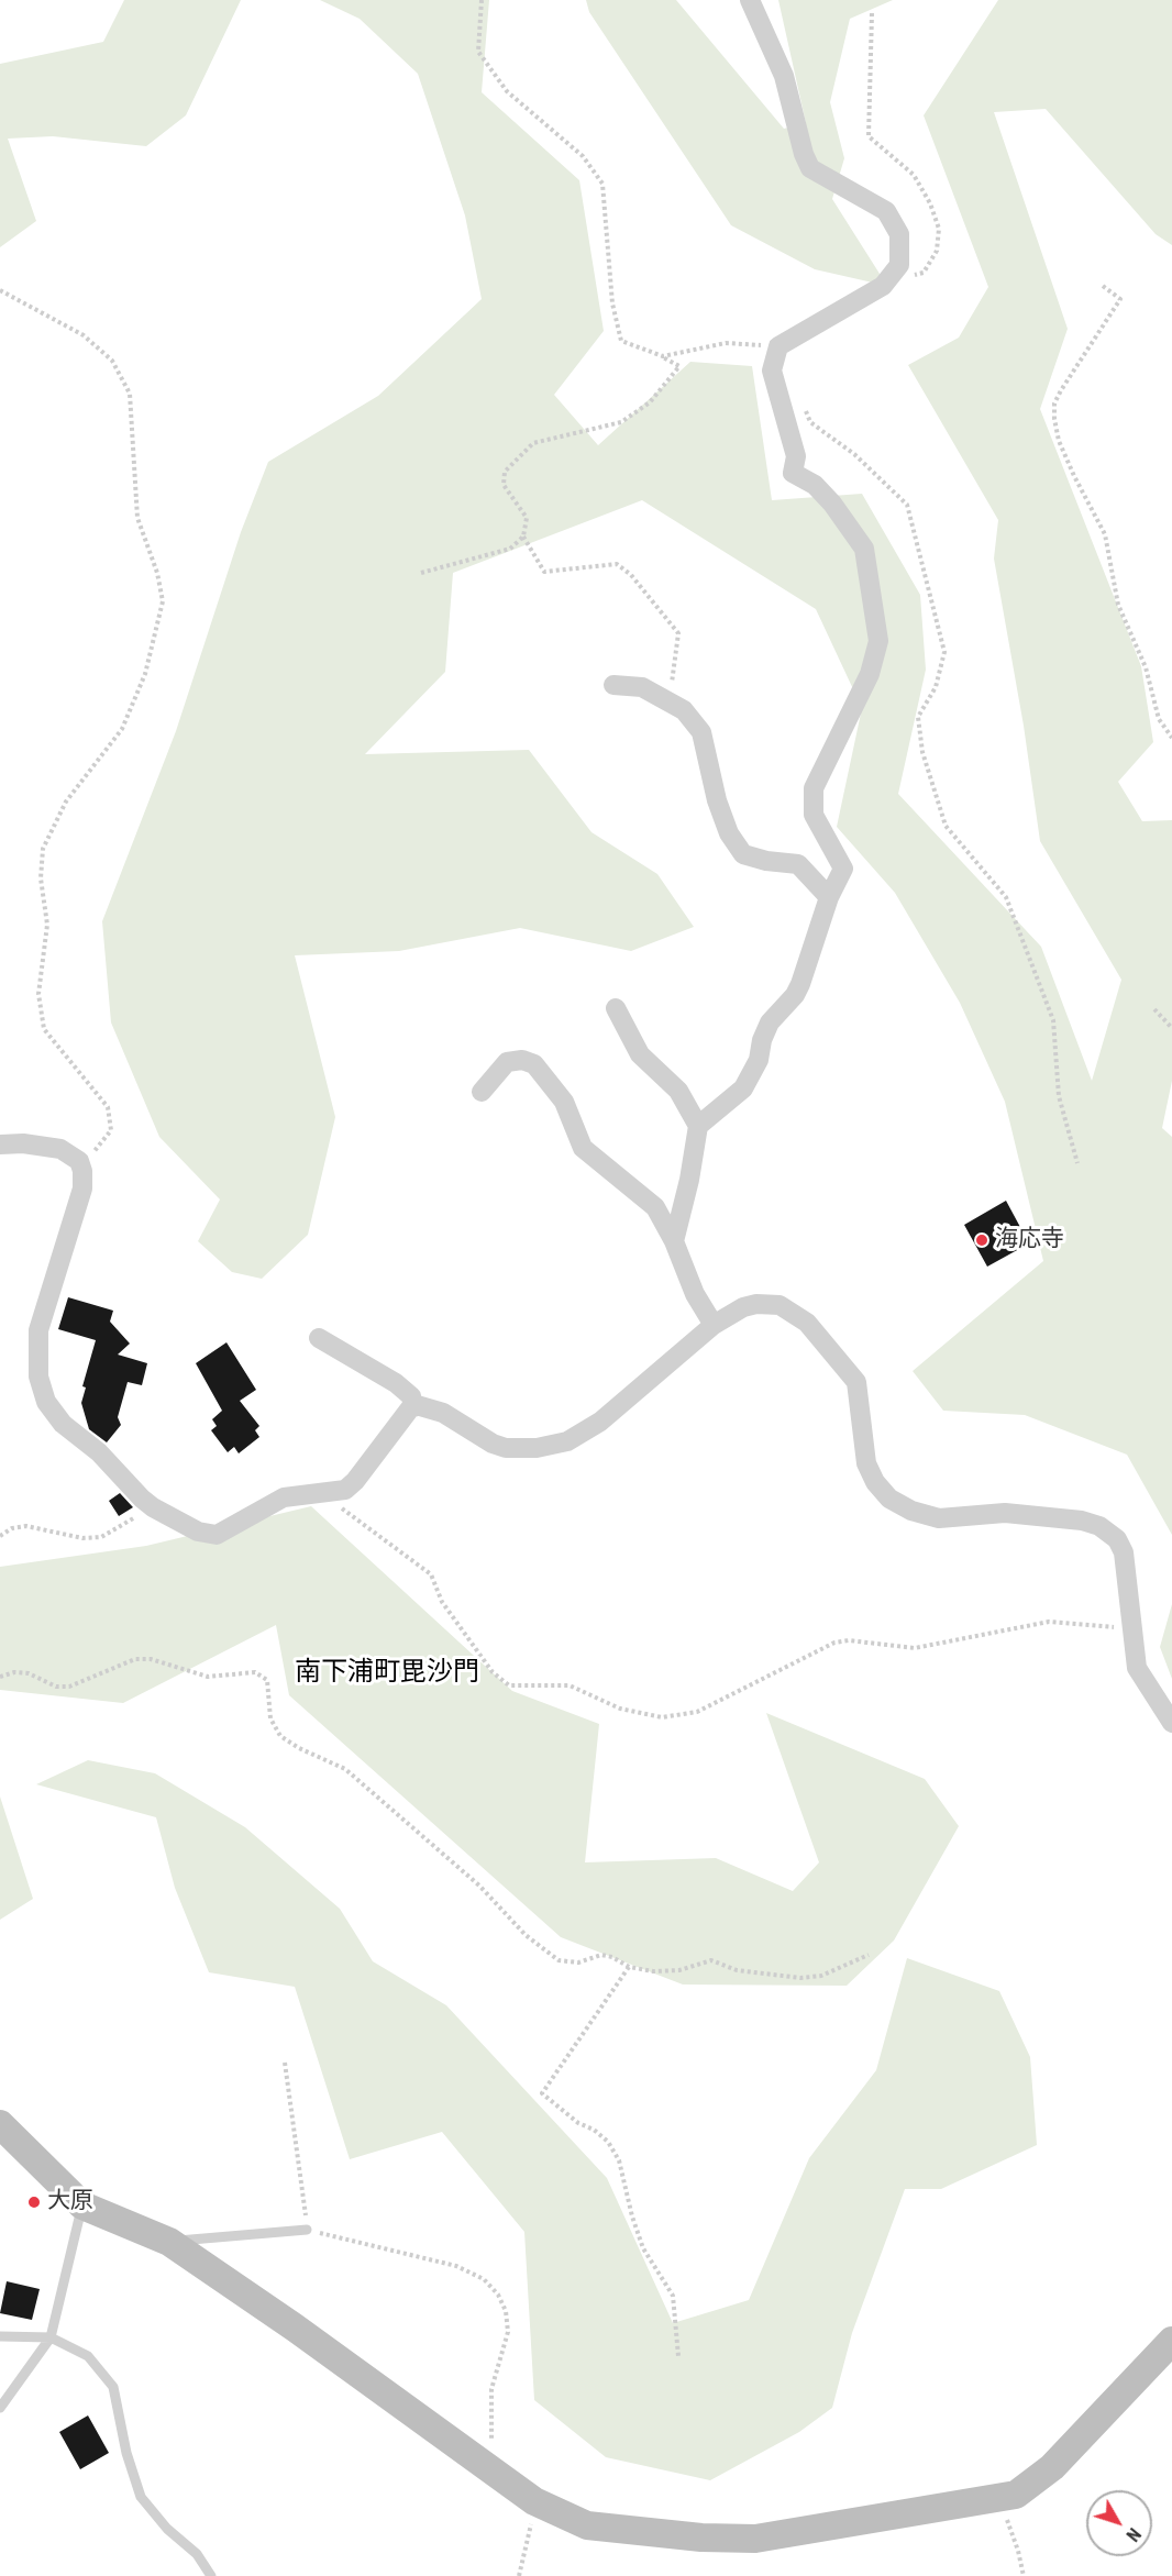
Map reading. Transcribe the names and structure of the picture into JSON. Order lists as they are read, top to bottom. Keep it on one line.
{"districts":["南下浦町毘沙門"],"places":["海応寺","大原"],"north":"bottom right"}
